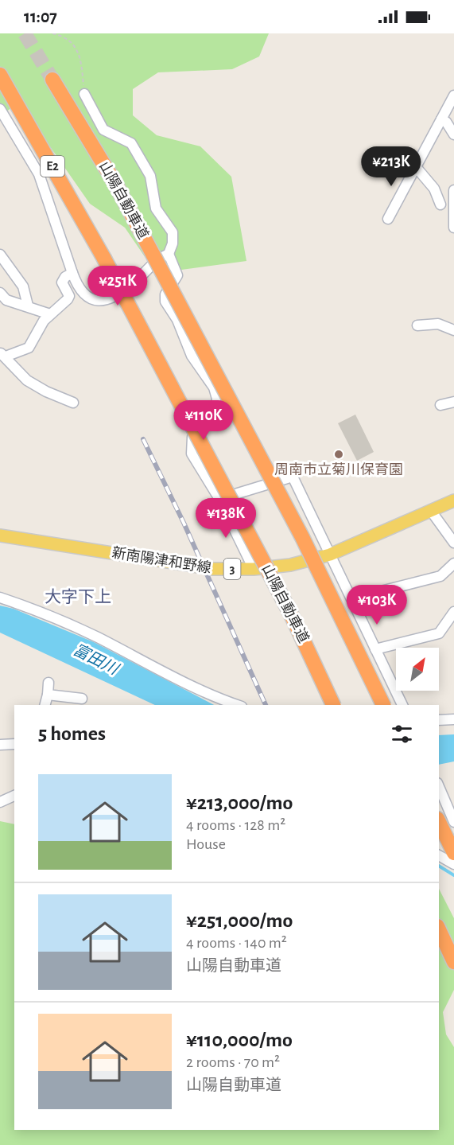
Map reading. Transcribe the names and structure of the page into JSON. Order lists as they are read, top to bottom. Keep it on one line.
{"streets":{"highway":["E2","山陽自動車道"],"main road":["新南陽津和野線","3"]},"districts":["大字下上"],"water":["富田川"],"places":["周南市立菊川保育園"],"north":"top right","page":{"status":"11:07","price":["¥213K","¥251K","¥110K","¥138K","¥103K"],"heading":"5 homes","list":[{"name":"¥213,000/mo","note":"4 rooms · 128 m² · House"},{"name":"¥251,000/mo","note":"4 rooms · 140 m² · 山陽自動車道"},{"name":"¥110,000/mo","note":"2 rooms · 70 m² · 山陽自動車道"}]}}
